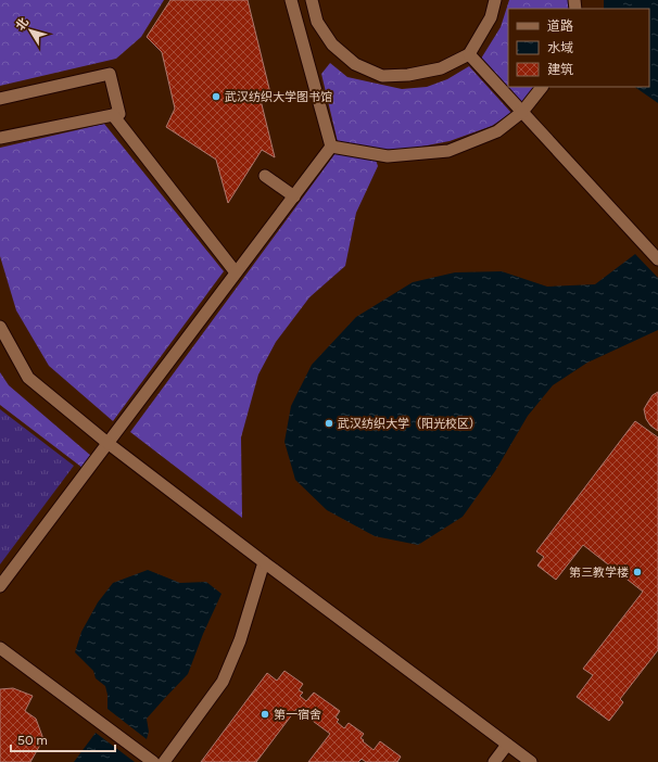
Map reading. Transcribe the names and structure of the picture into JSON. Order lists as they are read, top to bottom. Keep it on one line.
{"places":["武汉纺织大学图书馆","武汉纺织大学（阳光校区）","第三教学楼","第一宿舍"],"legend":["道路","水域","建筑"],"scale_bar":"50 m","north":"top left"}
